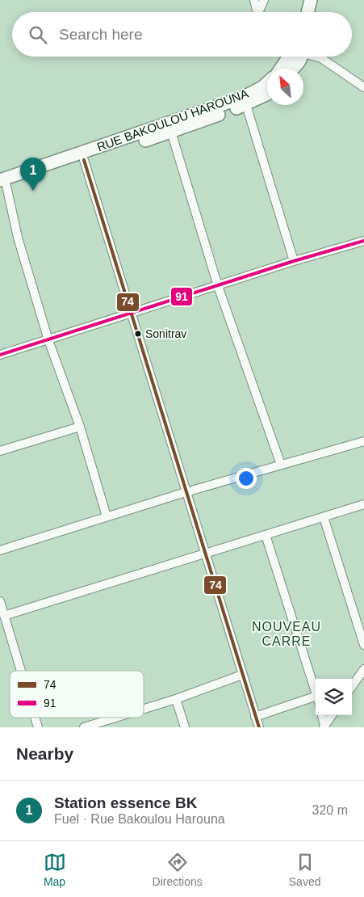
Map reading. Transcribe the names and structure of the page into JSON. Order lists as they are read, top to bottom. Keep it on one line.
{"streets":{"highway":["RUE BAKOULOU HAROUNA"]},"districts":["NOUVEAU CARRE"],"places":["Sonitrav"],"lines":["transit line 74","transit line 91"],"legend":["74","91"],"north":"top left","page":{"search":"Search here","pins":"1","heading":"Nearby","list":[{"mark":"1","name":"Station essence BK","note":"Fuel · Rue Bakoulou Harouna","value":"320 m"}],"nav":["Map","Directions","Saved"]}}
